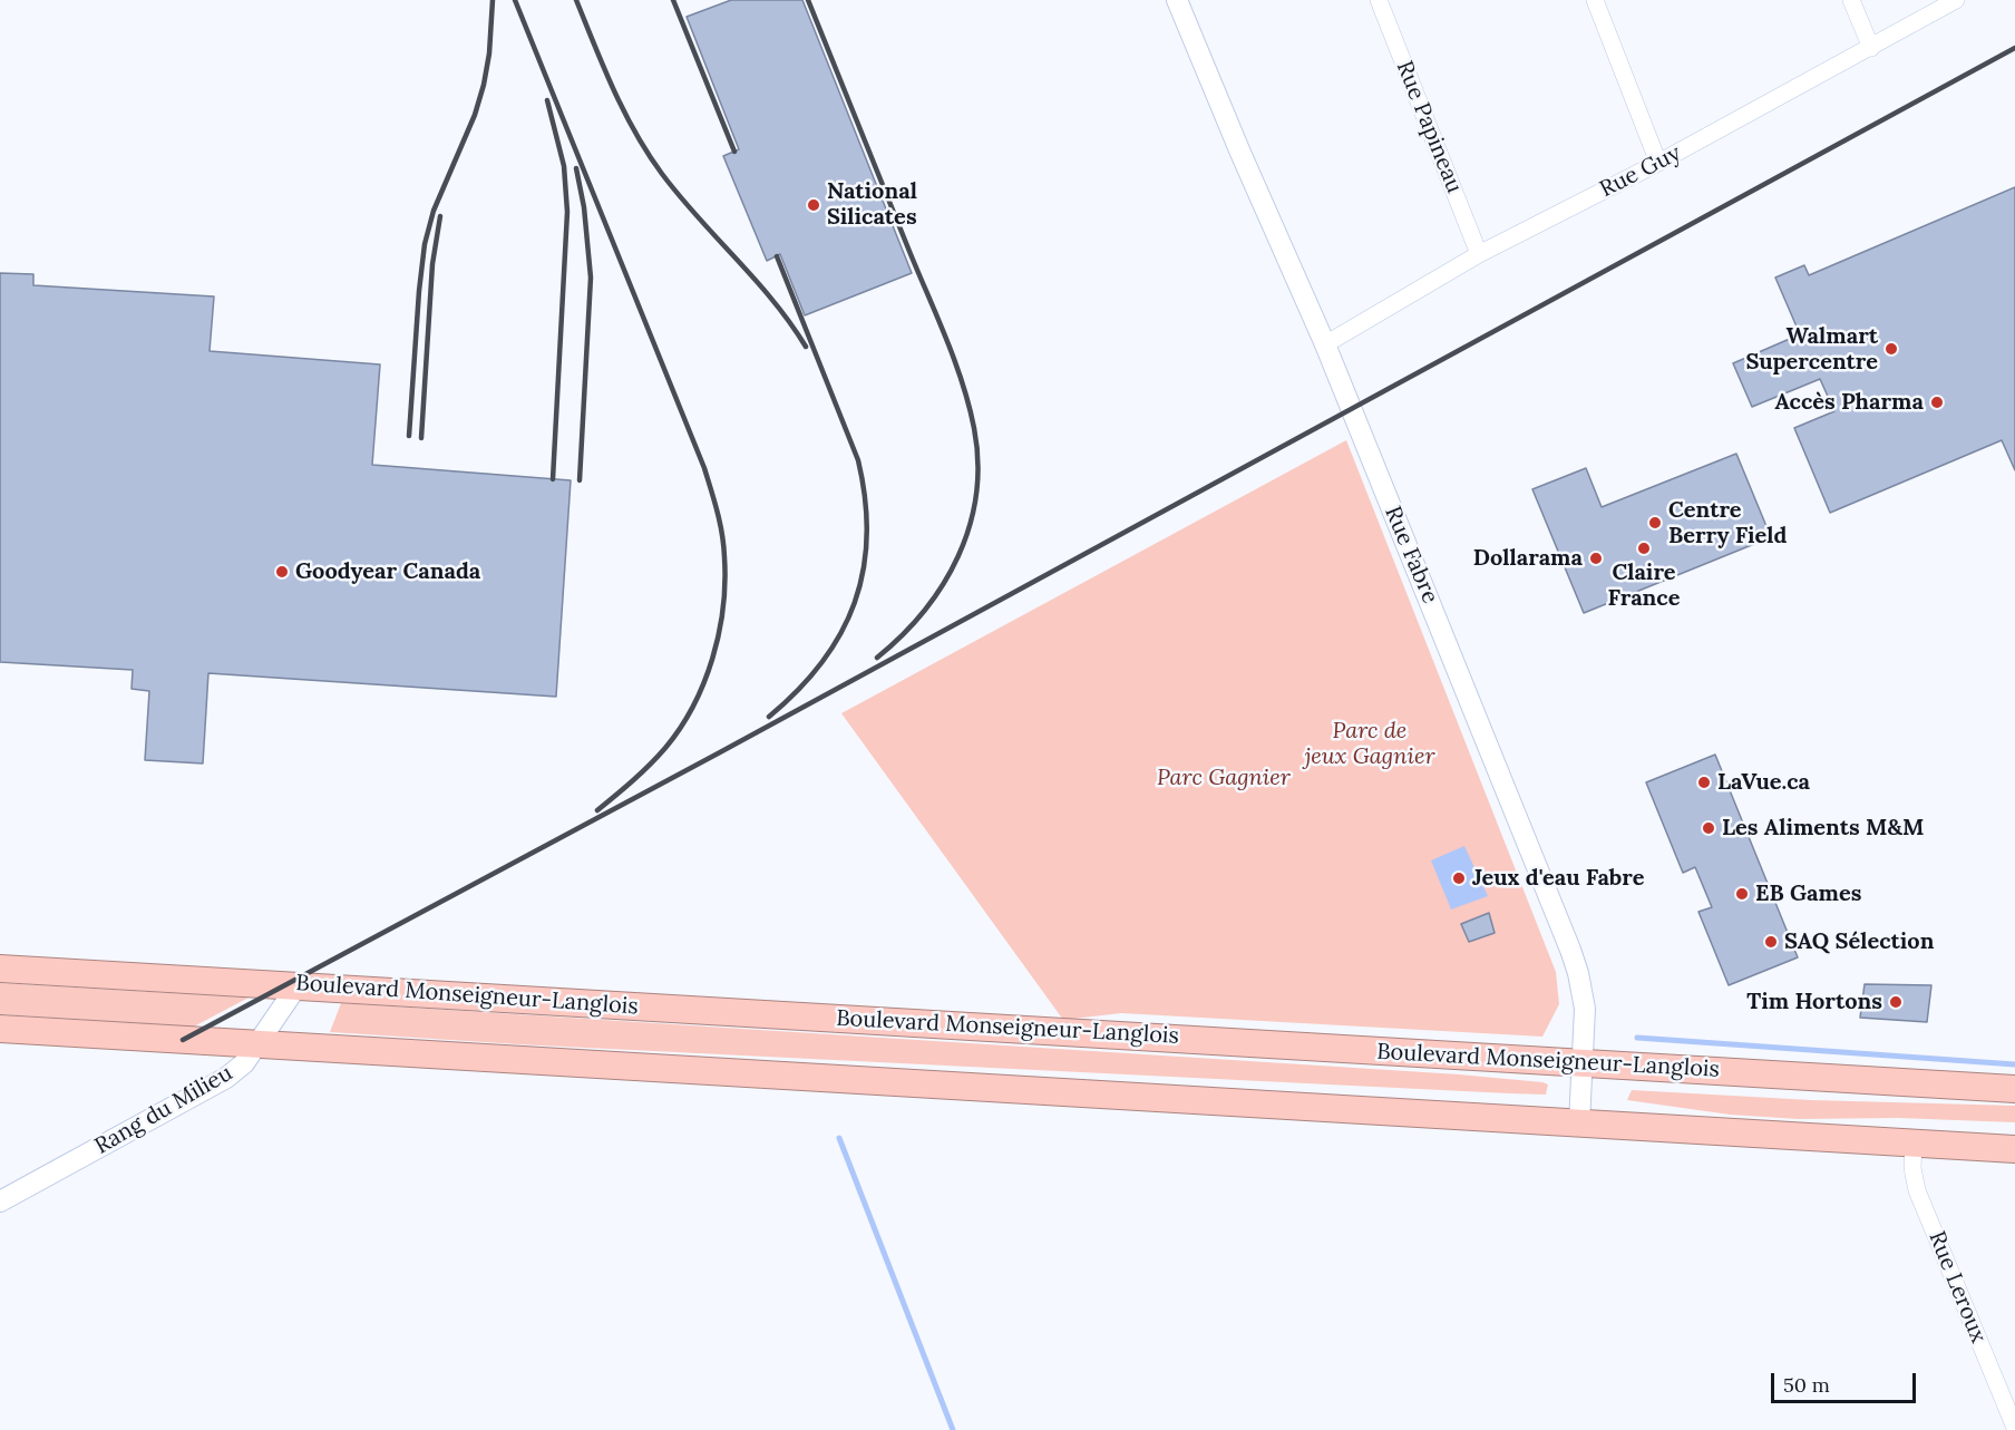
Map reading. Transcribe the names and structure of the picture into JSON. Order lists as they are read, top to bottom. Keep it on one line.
{"streets":{"highway":["Boulevard Monseigneur-Langlois"],"street":["Rue Papineau","Rue Guy","Rue Fabre","Rang du Milieu","Rue Leroux"]},"crossings":[["Rue Papineau","Rue Guy"],["Rue Guy","Rue Fabre"],["Rue Fabre","Boulevard Monseigneur-Langlois"],["Boulevard Monseigneur-Langlois","Rang du Milieu"]],"parks":["Parc de jeux Gagnier","Parc Gagnier"],"places":["National Silicates","Walmart Supercentre","Accès Pharma","Centre Berry Field","Claire France","Dollarama","Goodyear Canada","LaVue.ca","Les Aliments M&M","Jeux d'eau Fabre","EB Games","SAQ Sélection","Tim Hortons"],"scale_bar":"50 m"}
